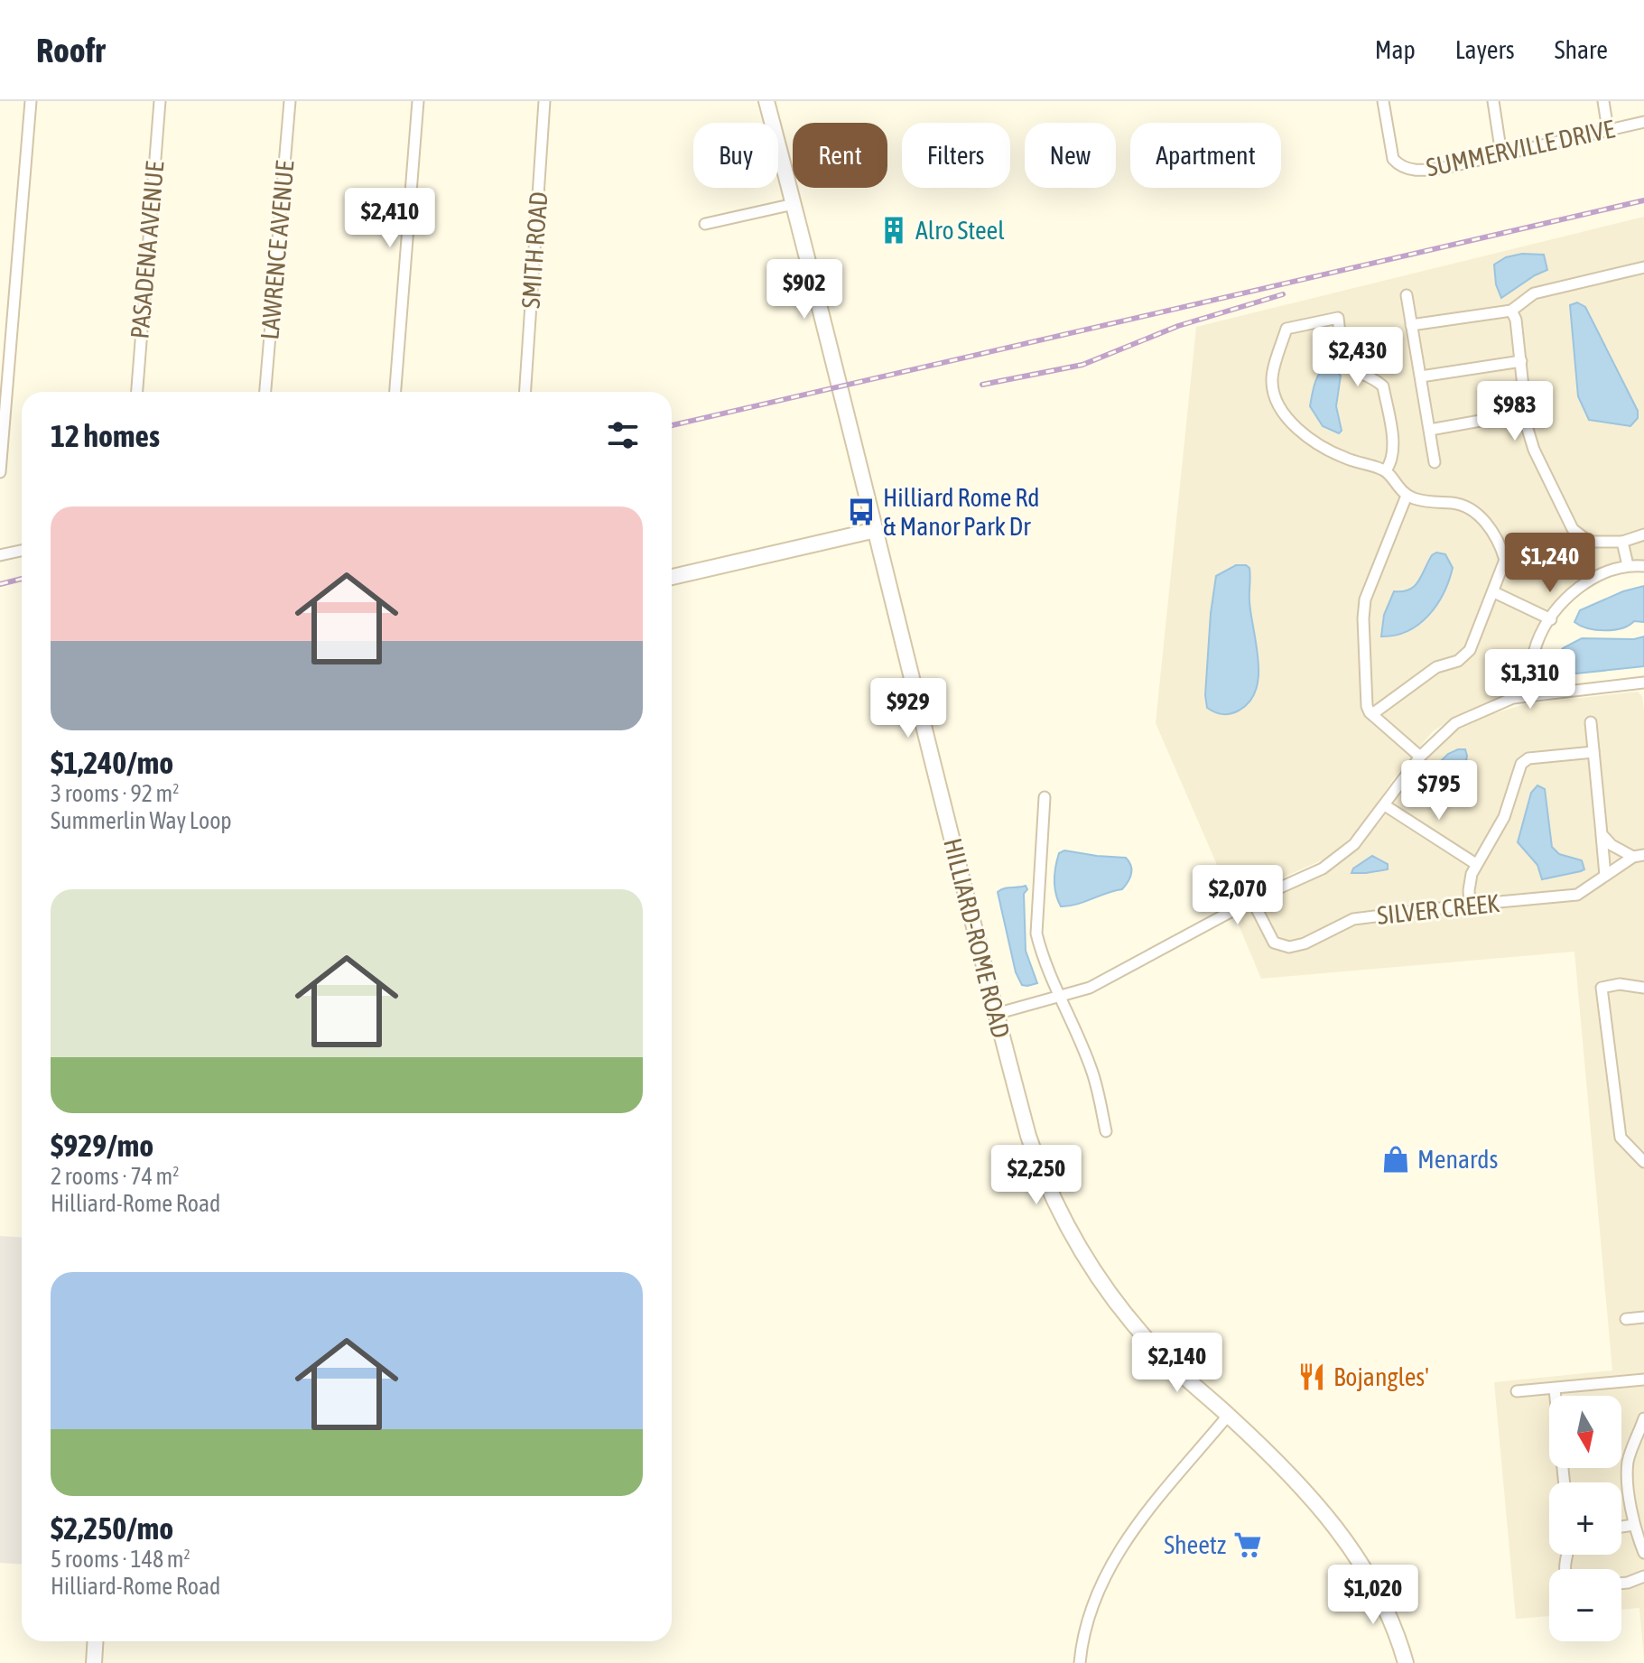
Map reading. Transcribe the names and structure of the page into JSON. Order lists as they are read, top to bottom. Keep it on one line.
{"streets":{"main road":["HILLIARD-ROME ROAD"],"street":["SUMMERVILLE DRIVE","PASADENA AVENUE","LAWRENCE AVENUE","SMITH ROAD","SILVER CREEK"]},"places":{"building":["Alro Steel"],"bus stop":["Hilliard Rome Rd & Manor Park Dr"],"shop":["Menards"],"restaurant":["Bojangles'"],"supermarket":["Sheetz"]},"north":"bottom","page":{"header":"Roofr","nav":["Map","Layers","Share"],"chip":["Buy","Rent","Filters","New","Apartment"],"price":["$2,410","$902","$2,430","$983","$1,240","$1,310","$929","$795","$2,070","$2,250","$2,140","$1,020"],"heading":"12 homes","list":[{"name":"$1,240/mo","note":"3 rooms · 92 m² · Summerlin Way Loop"},{"name":"$929/mo","note":"2 rooms · 74 m² · Hilliard-Rome Road"},{"name":"$2,250/mo","note":"5 rooms · 148 m² · Hilliard-Rome Road"}],"map_buttons":["+","−"]}}
